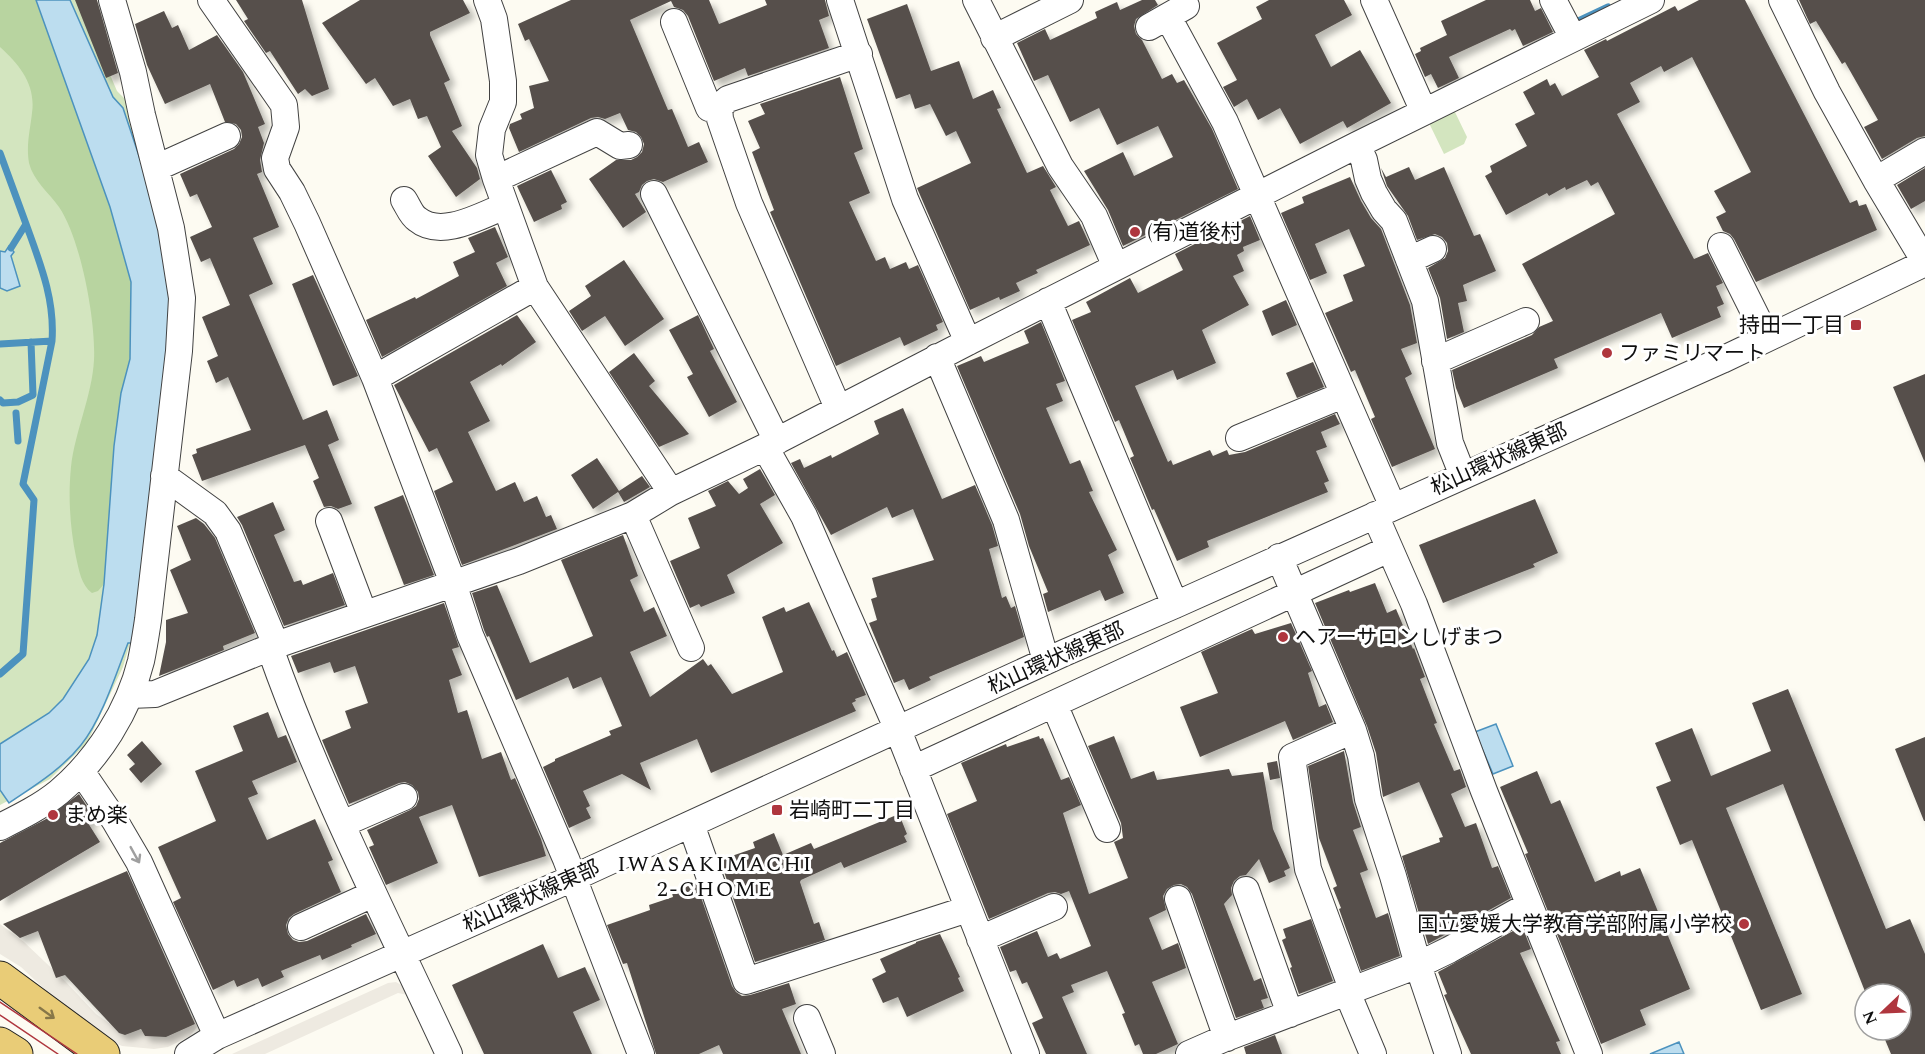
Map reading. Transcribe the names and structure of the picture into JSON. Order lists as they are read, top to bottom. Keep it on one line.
{"streets":{"street":["松山環状線東部"]},"districts":["IWASAKIMACHI 2-CHOME"],"places":{"other":["(有)道後村","ファミリマート","ヘアーサロンしげまつ","まめ楽","国立愛媛大学教育学部附属小学校"],"transit":["持田一丁目","岩崎町二丁目"]},"north":"bottom left"}
